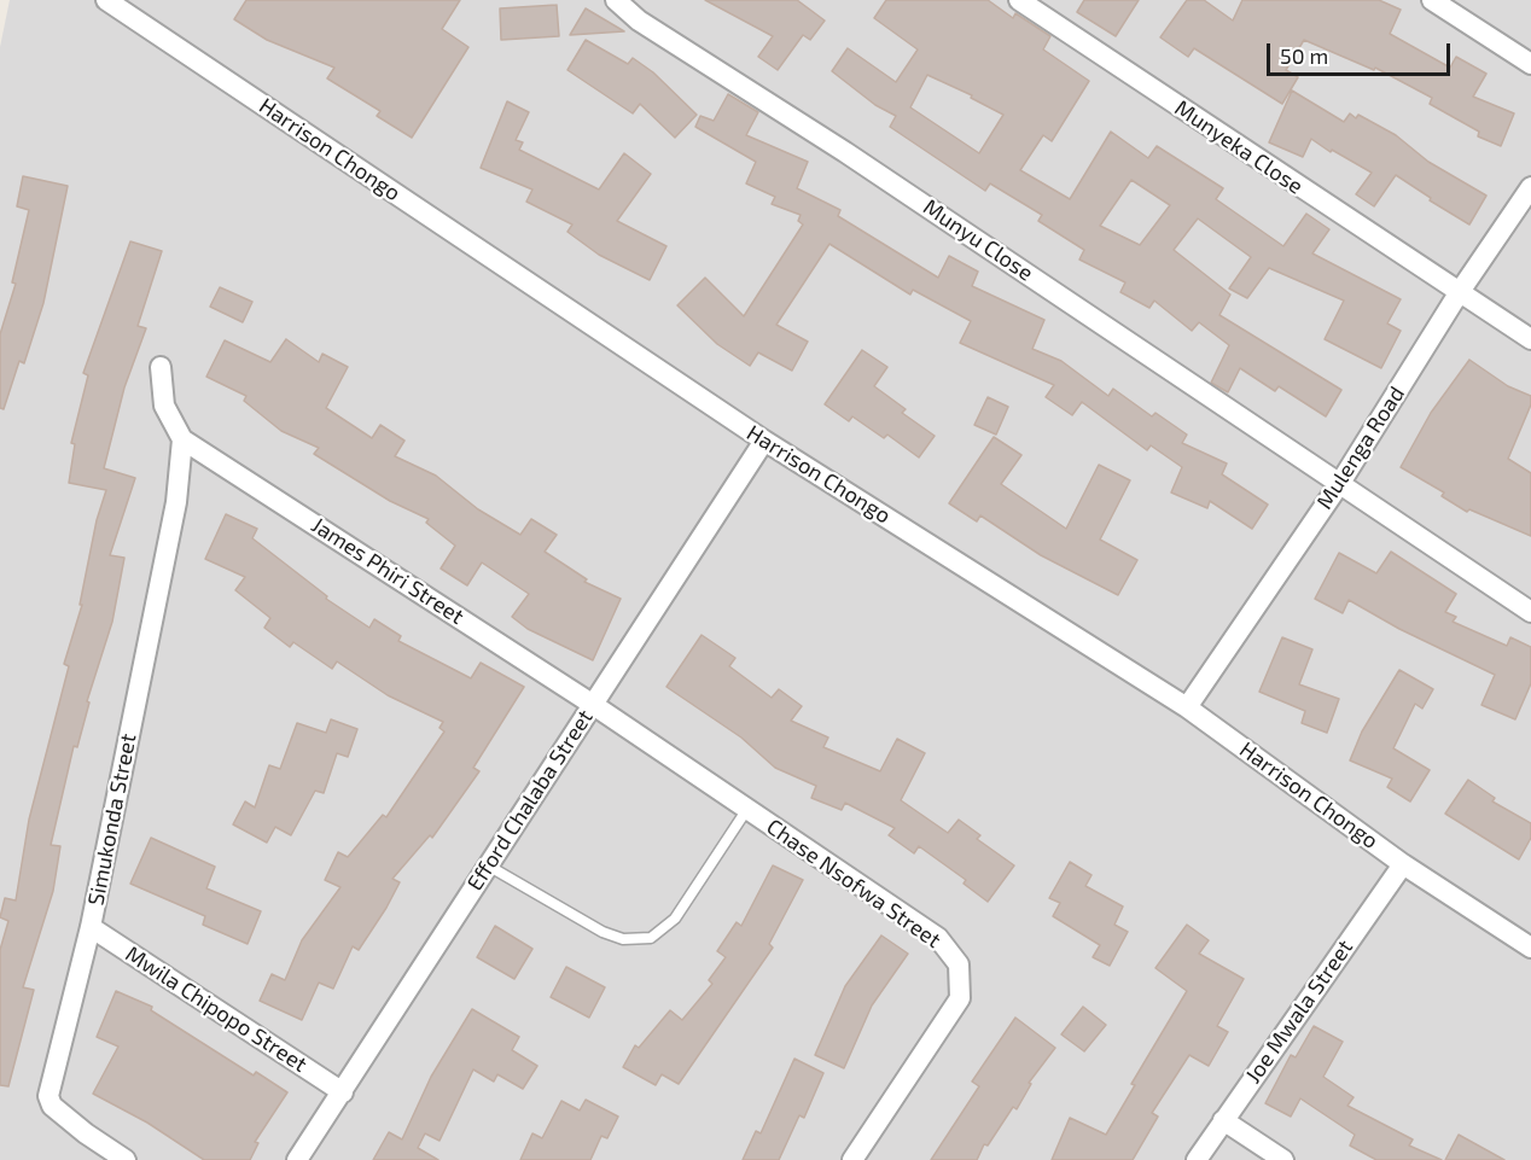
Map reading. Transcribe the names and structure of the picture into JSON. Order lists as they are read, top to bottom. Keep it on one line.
{"streets":{"street":["Munyeka Close","Harrison Chongo","Munyu Close","Mulenga Road","James Phiri Street","Efford Chalaba Street","Simukonda Street","Chase Nsofwa Street","Mwila Chipopo Street","Joe Mwala Street"]},"crossings":[["Munyeka Close","Mulenga Road"],["Harrison Chongo","Mulenga Road"],["Harrison Chongo","Efford Chalaba Street"],["Harrison Chongo","Joe Mwala Street"],["Munyu Close","Mulenga Road"],["James Phiri Street","Efford Chalaba Street"],["James Phiri Street","Simukonda Street"],["James Phiri Street","Chase Nsofwa Street"],["Efford Chalaba Street","Chase Nsofwa Street"],["Efford Chalaba Street","Mwila Chipopo Street"],["Simukonda Street","Mwila Chipopo Street"]],"scale_bar":"50 m"}
